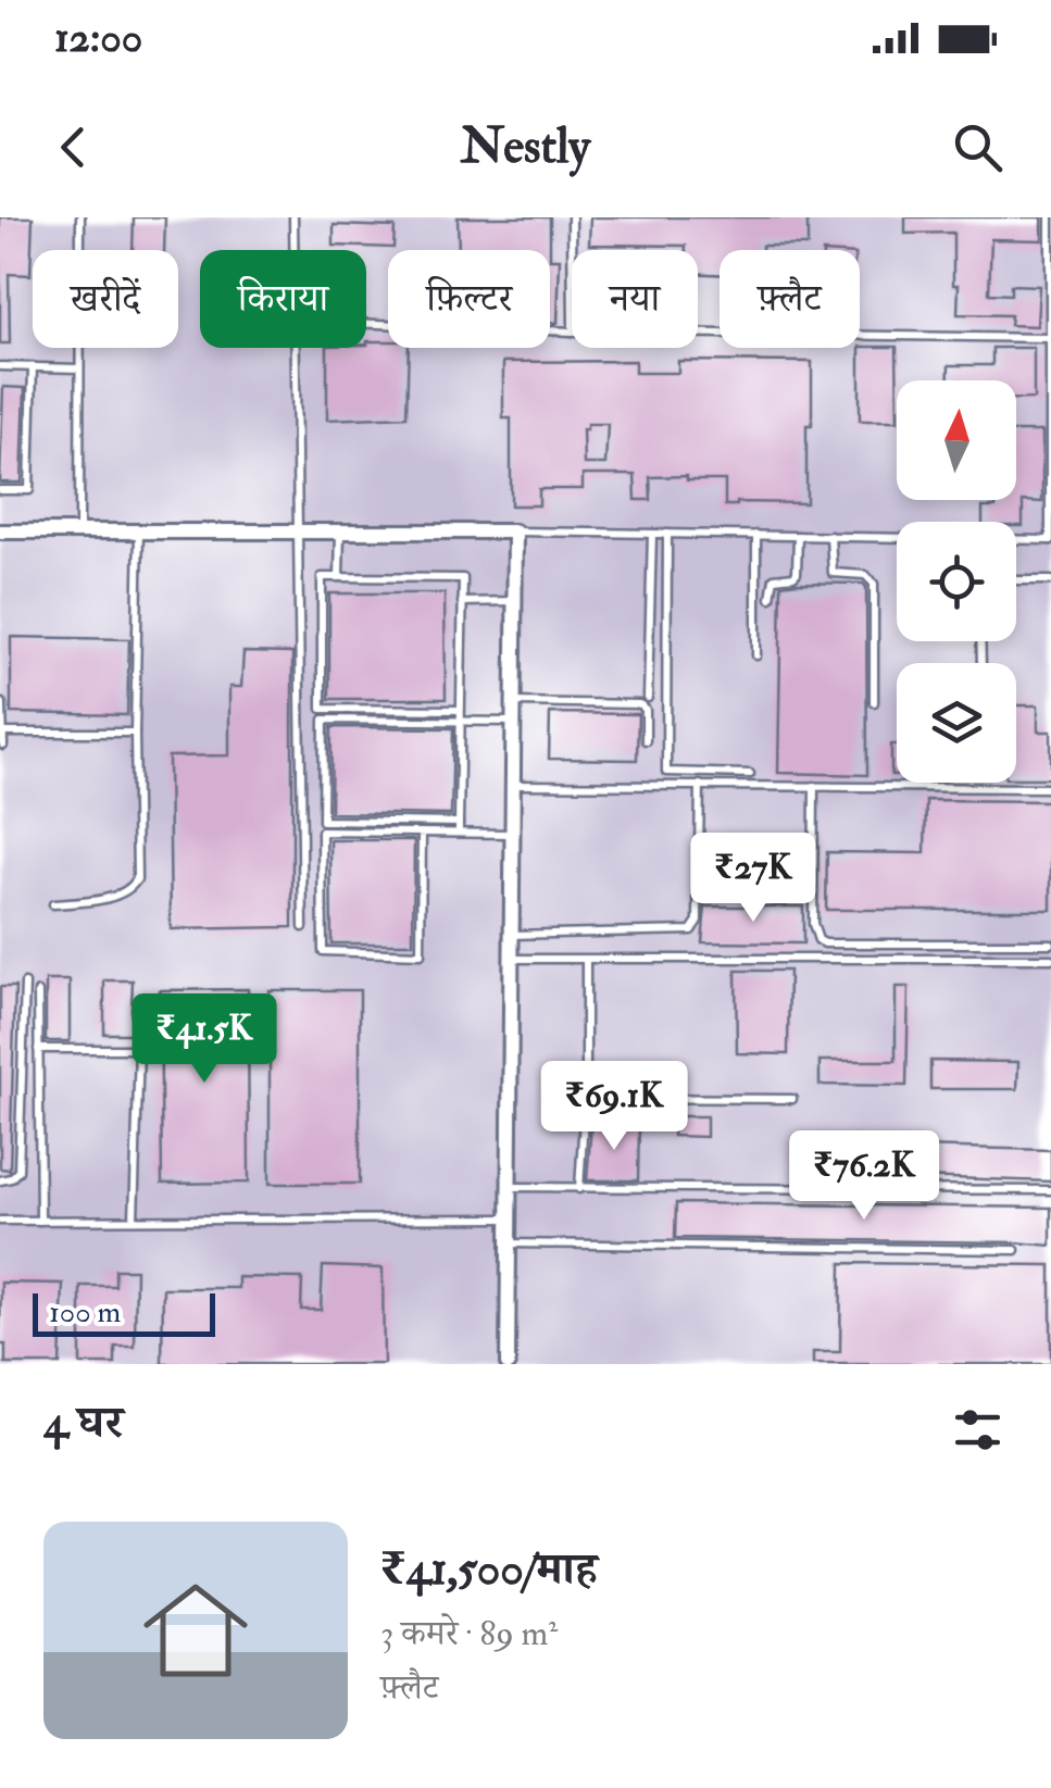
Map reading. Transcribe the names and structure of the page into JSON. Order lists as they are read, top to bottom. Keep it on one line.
{"scale_bar":"100 m","north":"top","page":{"status":"12:00","header":"Nestly","chip":["खरीदें","किराया","फ़िल्टर","नया","फ़्लैट"],"price":["₹27K","₹41.5K","₹69.1K","₹76.2K"],"scale":"100 m","heading":"4 घर","list":[{"name":"₹41,500/माह","note":"3 कमरे · 89 m² · फ़्लैट"}]}}
